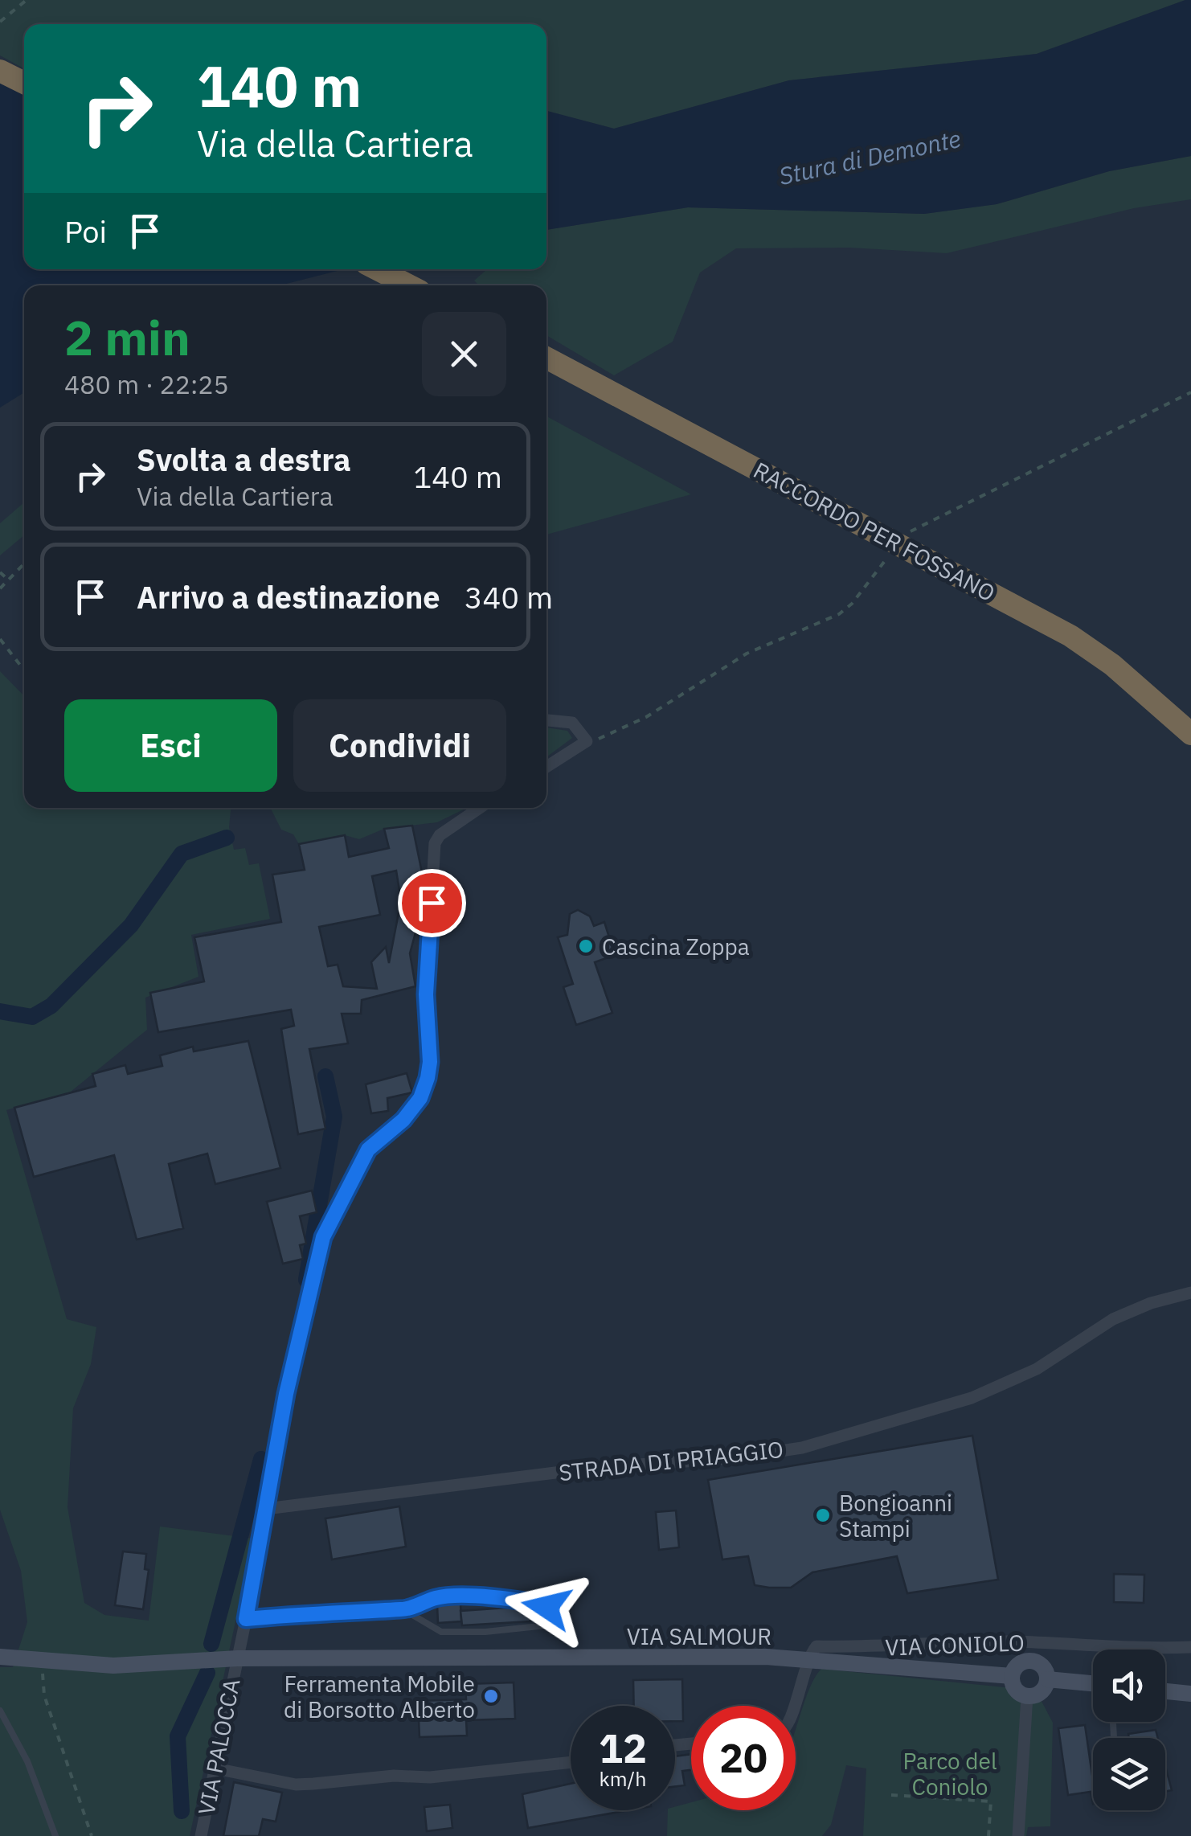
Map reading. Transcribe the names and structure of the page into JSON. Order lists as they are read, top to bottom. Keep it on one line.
{"streets":{"highway":["RACCORDO PER FOSSANO"],"main road":["VIA SALMOUR"],"street":["STRADA DI PRIAGGIO","VIA CONIOLO","VIA PALOCCA"]},"crossings":[["STRADA DI PRIAGGIO","VIA PALOCCA"],["VIA SALMOUR","VIA CONIOLO"],["VIA SALMOUR","VIA PALOCCA"]],"water":["Stura di Demonte"],"parks":["Parco del Coniolo"],"places":["Cascina Zoppa","Bongioanni Stampi","Ferramenta Mobile di Borsotto Alberto"],"page":{"turn":["140 m","Via della Cartiera"],"then":"Poi","heading":["2 min","480 m · 22:25"],"list":[{"name":"Svolta a destra","note":"Via della Cartiera","value":"140 m"},{"name":"Arrivo a destinazione","value":"340 m"}],"buttons":["Esci","Condividi"],"speed":"12 km/h","limit":"20"}}
